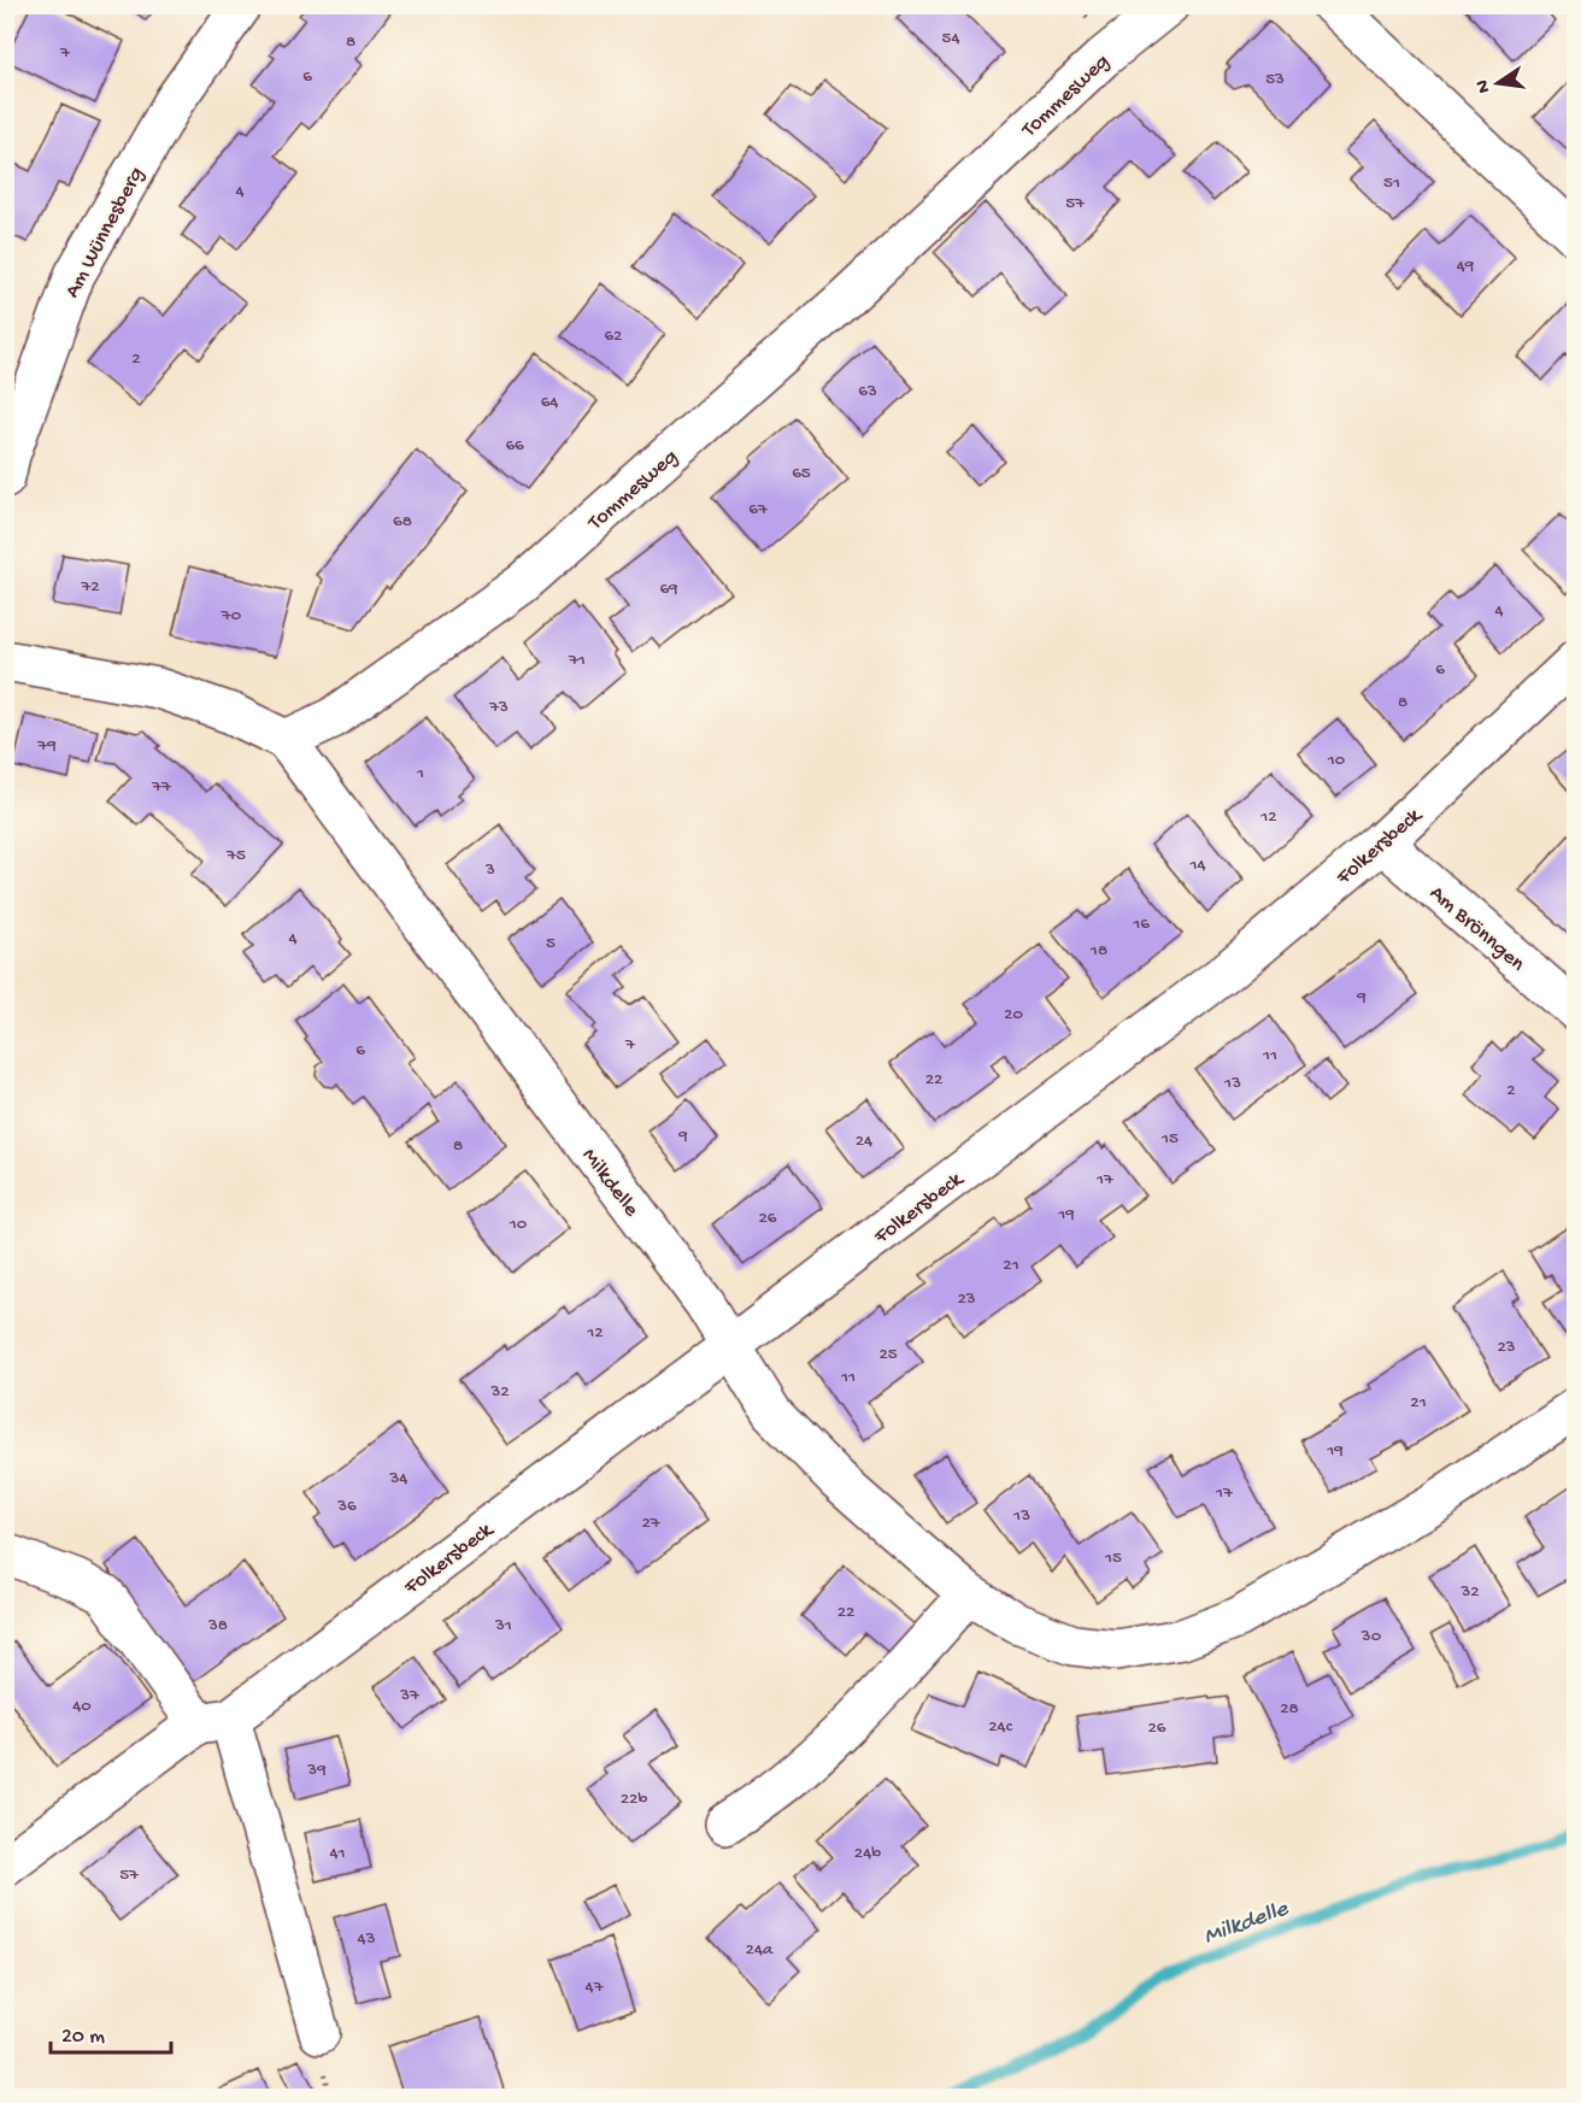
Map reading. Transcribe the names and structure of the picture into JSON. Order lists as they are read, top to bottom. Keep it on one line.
{"streets":{"street":["Tommesweg","Am Wünnesberg","Folkersbeck","Am Brönngen","Milkdelle"]},"crossings":[["Tommesweg","Milkdelle"],["Folkersbeck","Am Brönngen"],["Folkersbeck","Milkdelle"]],"water":["Milkdelle"],"house_numbers":["54","8","7","6","53","51","4","57","49","62","2","63","64","66","65","67","68","72","69","4","70","71","6","8","73","79","10","1","77","12","75","14","3","16","4","5","18","9","20","7","6","11","22","13","2","9","15","24","8","17","19","26","10","21","23","12","23","25","11","32","21","19","34","17","36","13","27","15","32","22","38","31","30","37","40","28","24c","26","39","22b","41","24b","57","43","24a","47"],"scale_bar":"20 m","north":"left"}
